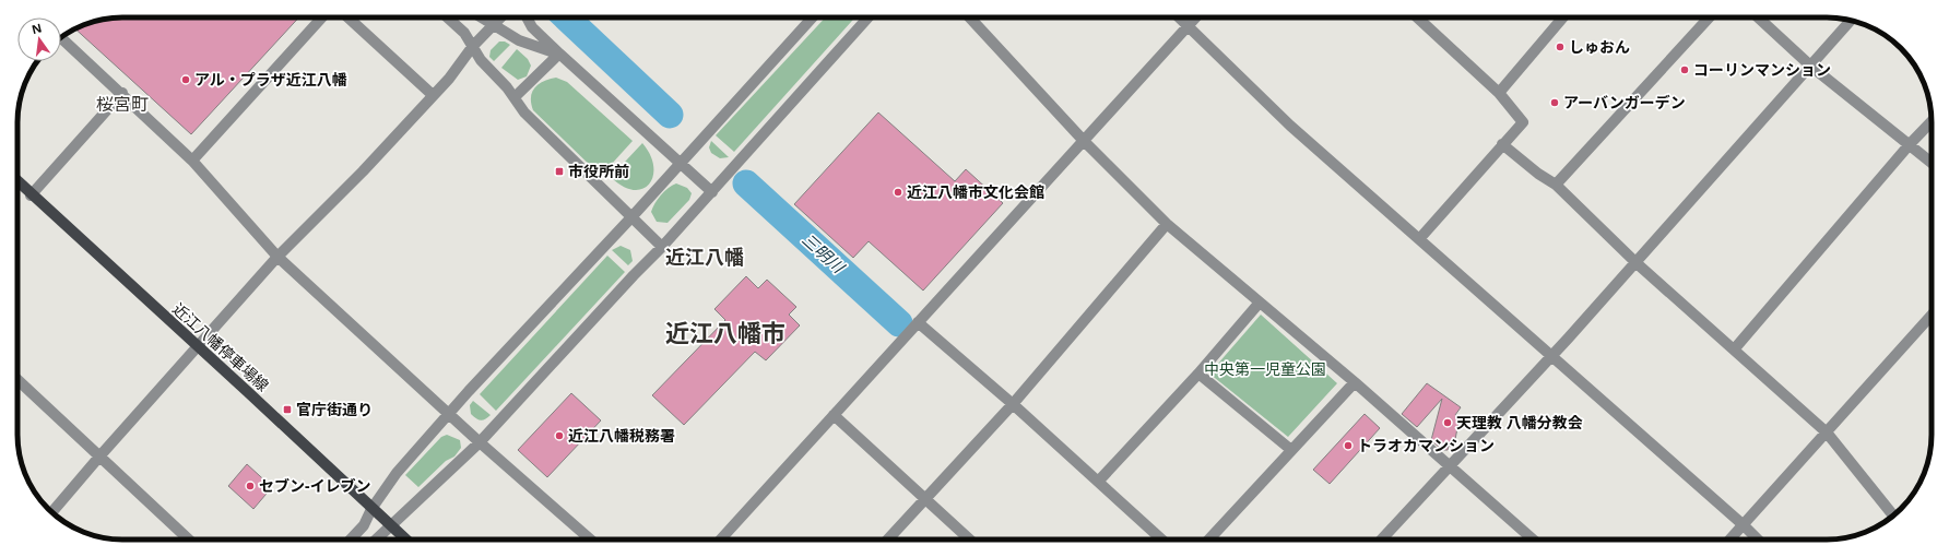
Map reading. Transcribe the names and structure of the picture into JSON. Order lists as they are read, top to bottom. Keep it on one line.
{"streets":{"main road":["近江八幡停車場線"]},"districts":["桜宮町","近江八幡","近江八幡市"],"water":["三明川"],"parks":["中央第一児童公園"],"places":{"other":["しゅおん","コーリンマンション","アル・プラザ近江八幡","アーバンガーデン","近江八幡市文化会館","天理教 八幡分教会","近江八幡税務署","トラオカマンション","セブン-イレブン"],"transit":["市役所前","官庁街通り"]},"north":"top"}
